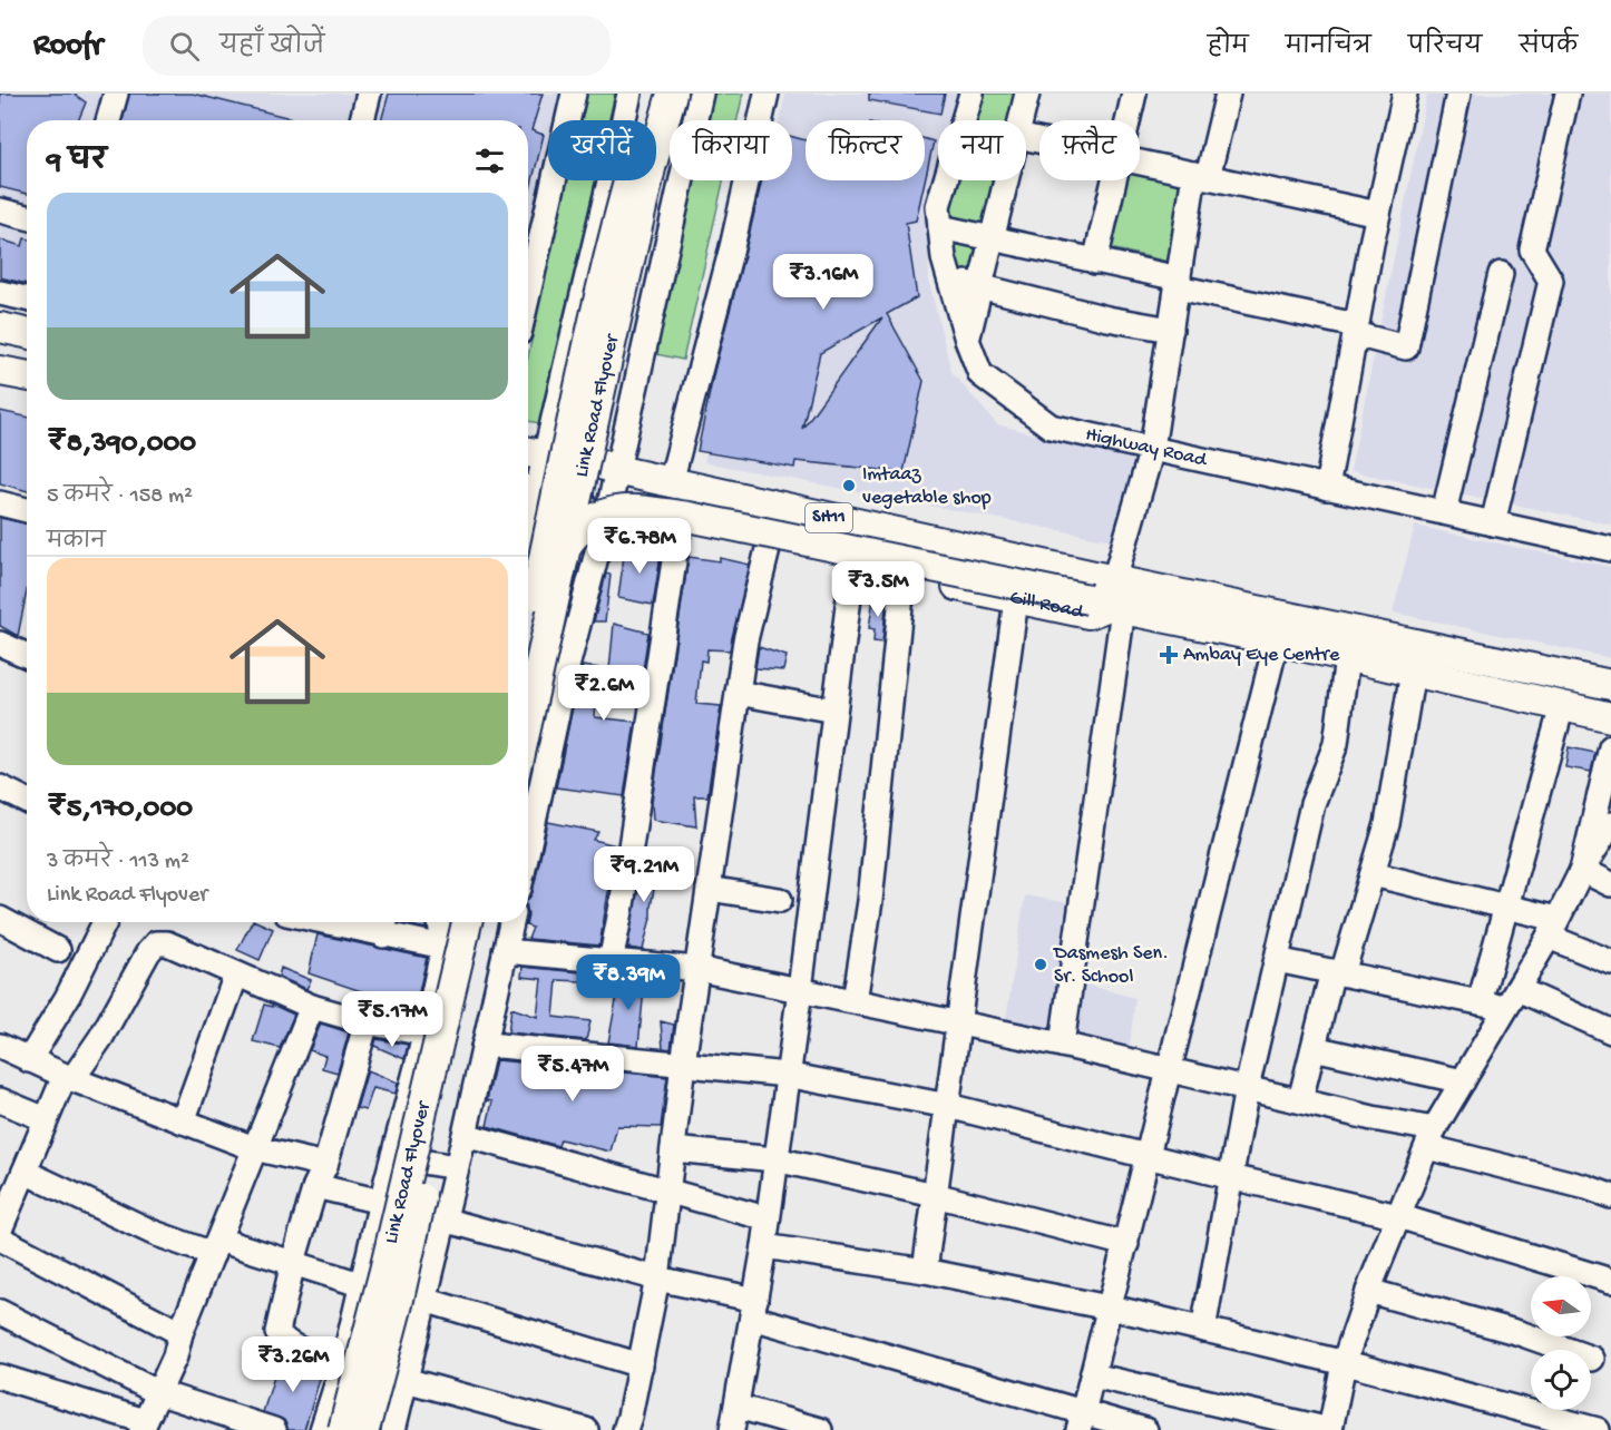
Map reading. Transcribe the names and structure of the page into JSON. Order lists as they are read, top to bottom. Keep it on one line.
{"streets":{"main road":["Link Road Flyover","SH11","Gill Road"],"street":["Highway Road"]},"places":{"other":["Imtaaz vegetable shop","Dasmesh Sen. Sr. School"],"health":["Ambay Eye Centre"]},"north":"left","page":{"header":"Roofr","search":"यहाँ खोजें","nav":["होम","मानचित्र","परिचय","संपर्क"],"chip":["खरीदें","किराया","फ़िल्टर","नया","फ़्लैट"],"heading":"9 घर","list":[{"name":"₹8,390,000","note":"5 कमरे · 158 m² · मकान"},{"name":"₹5,170,000","note":"3 कमरे · 113 m² · Link Road Flyover"}],"price":["₹3.16M","₹6.78M","₹3.5M","₹2.6M","₹9.21M","₹8.39M","₹5.17M","₹5.47M","₹3.26M"]}}
